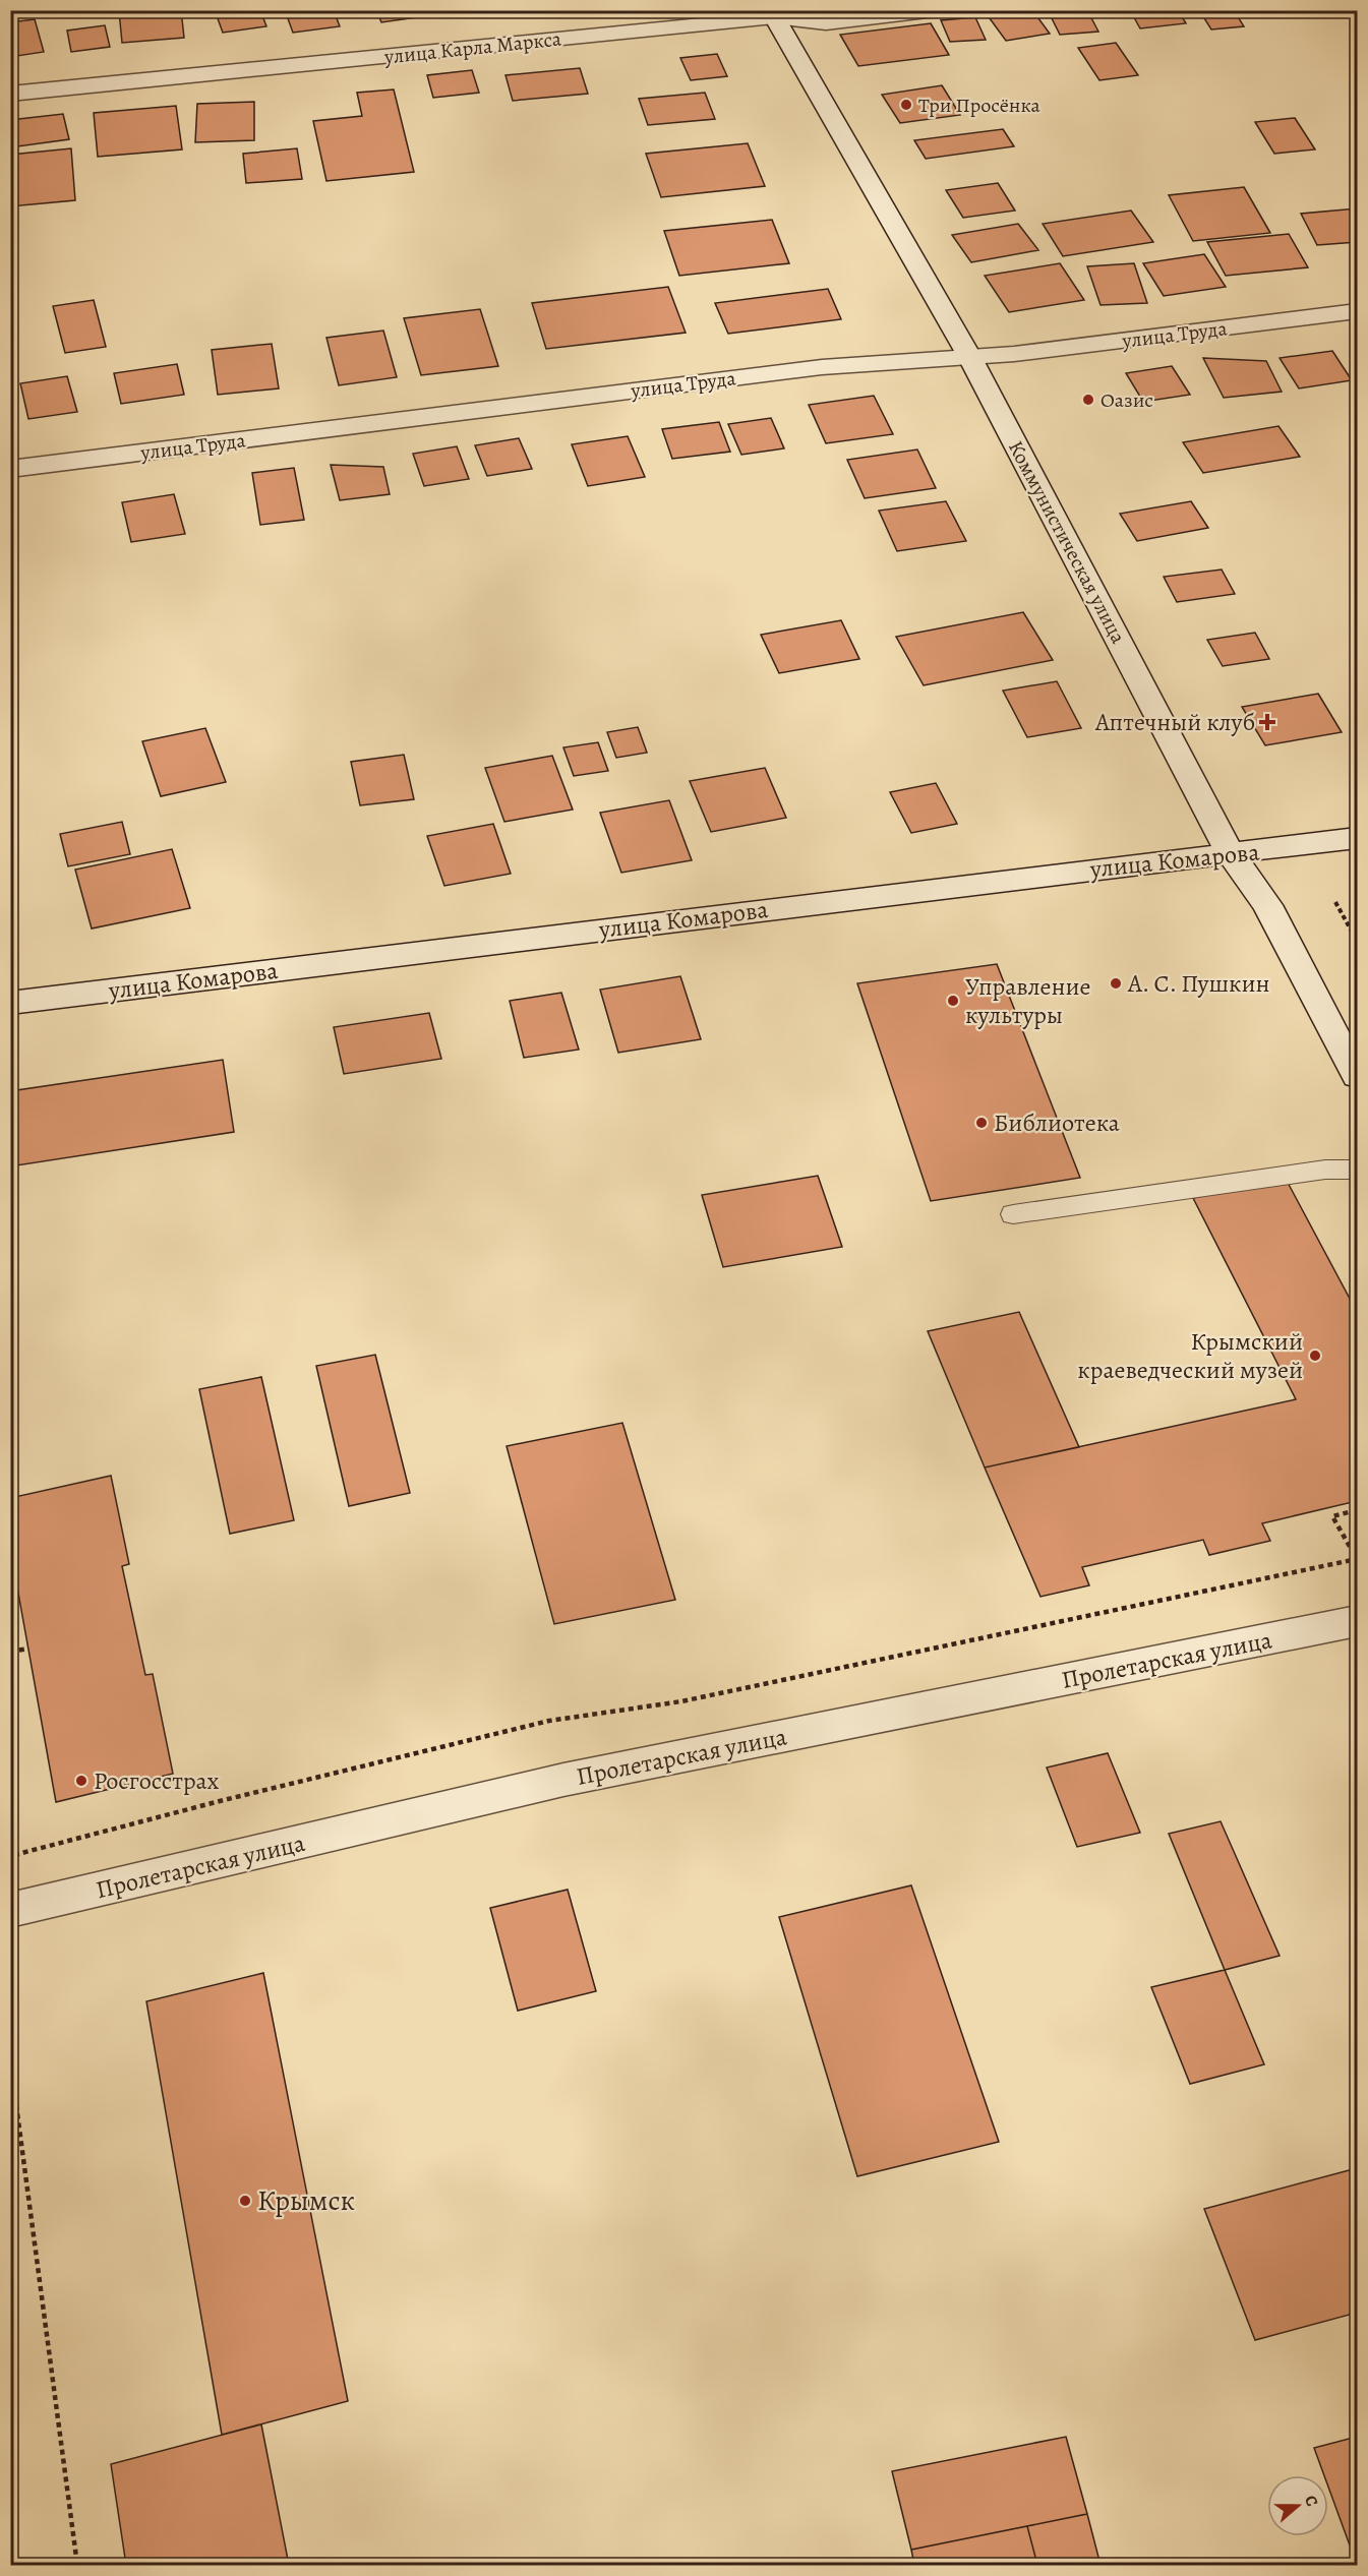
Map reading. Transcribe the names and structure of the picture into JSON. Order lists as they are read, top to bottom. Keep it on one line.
{"streets":{"street":["улица Карла Маркса","улица Труда","Коммунистическая улица","улица Комарова","Пролетарская улица"]},"crossings":[["улица Карла Маркса","Коммунистическая улица"],["улица Труда","Коммунистическая улица"],["Коммунистическая улица","улица Комарова"]],"places":{"other":["Три Просёнка","Оазис","А. С. Пушкин","Управление культуры","Библиотека","Крымский краеведческий музей","Росгосстрах","Крымск"],"health":["Аптечный клуб"]},"north":"right"}
